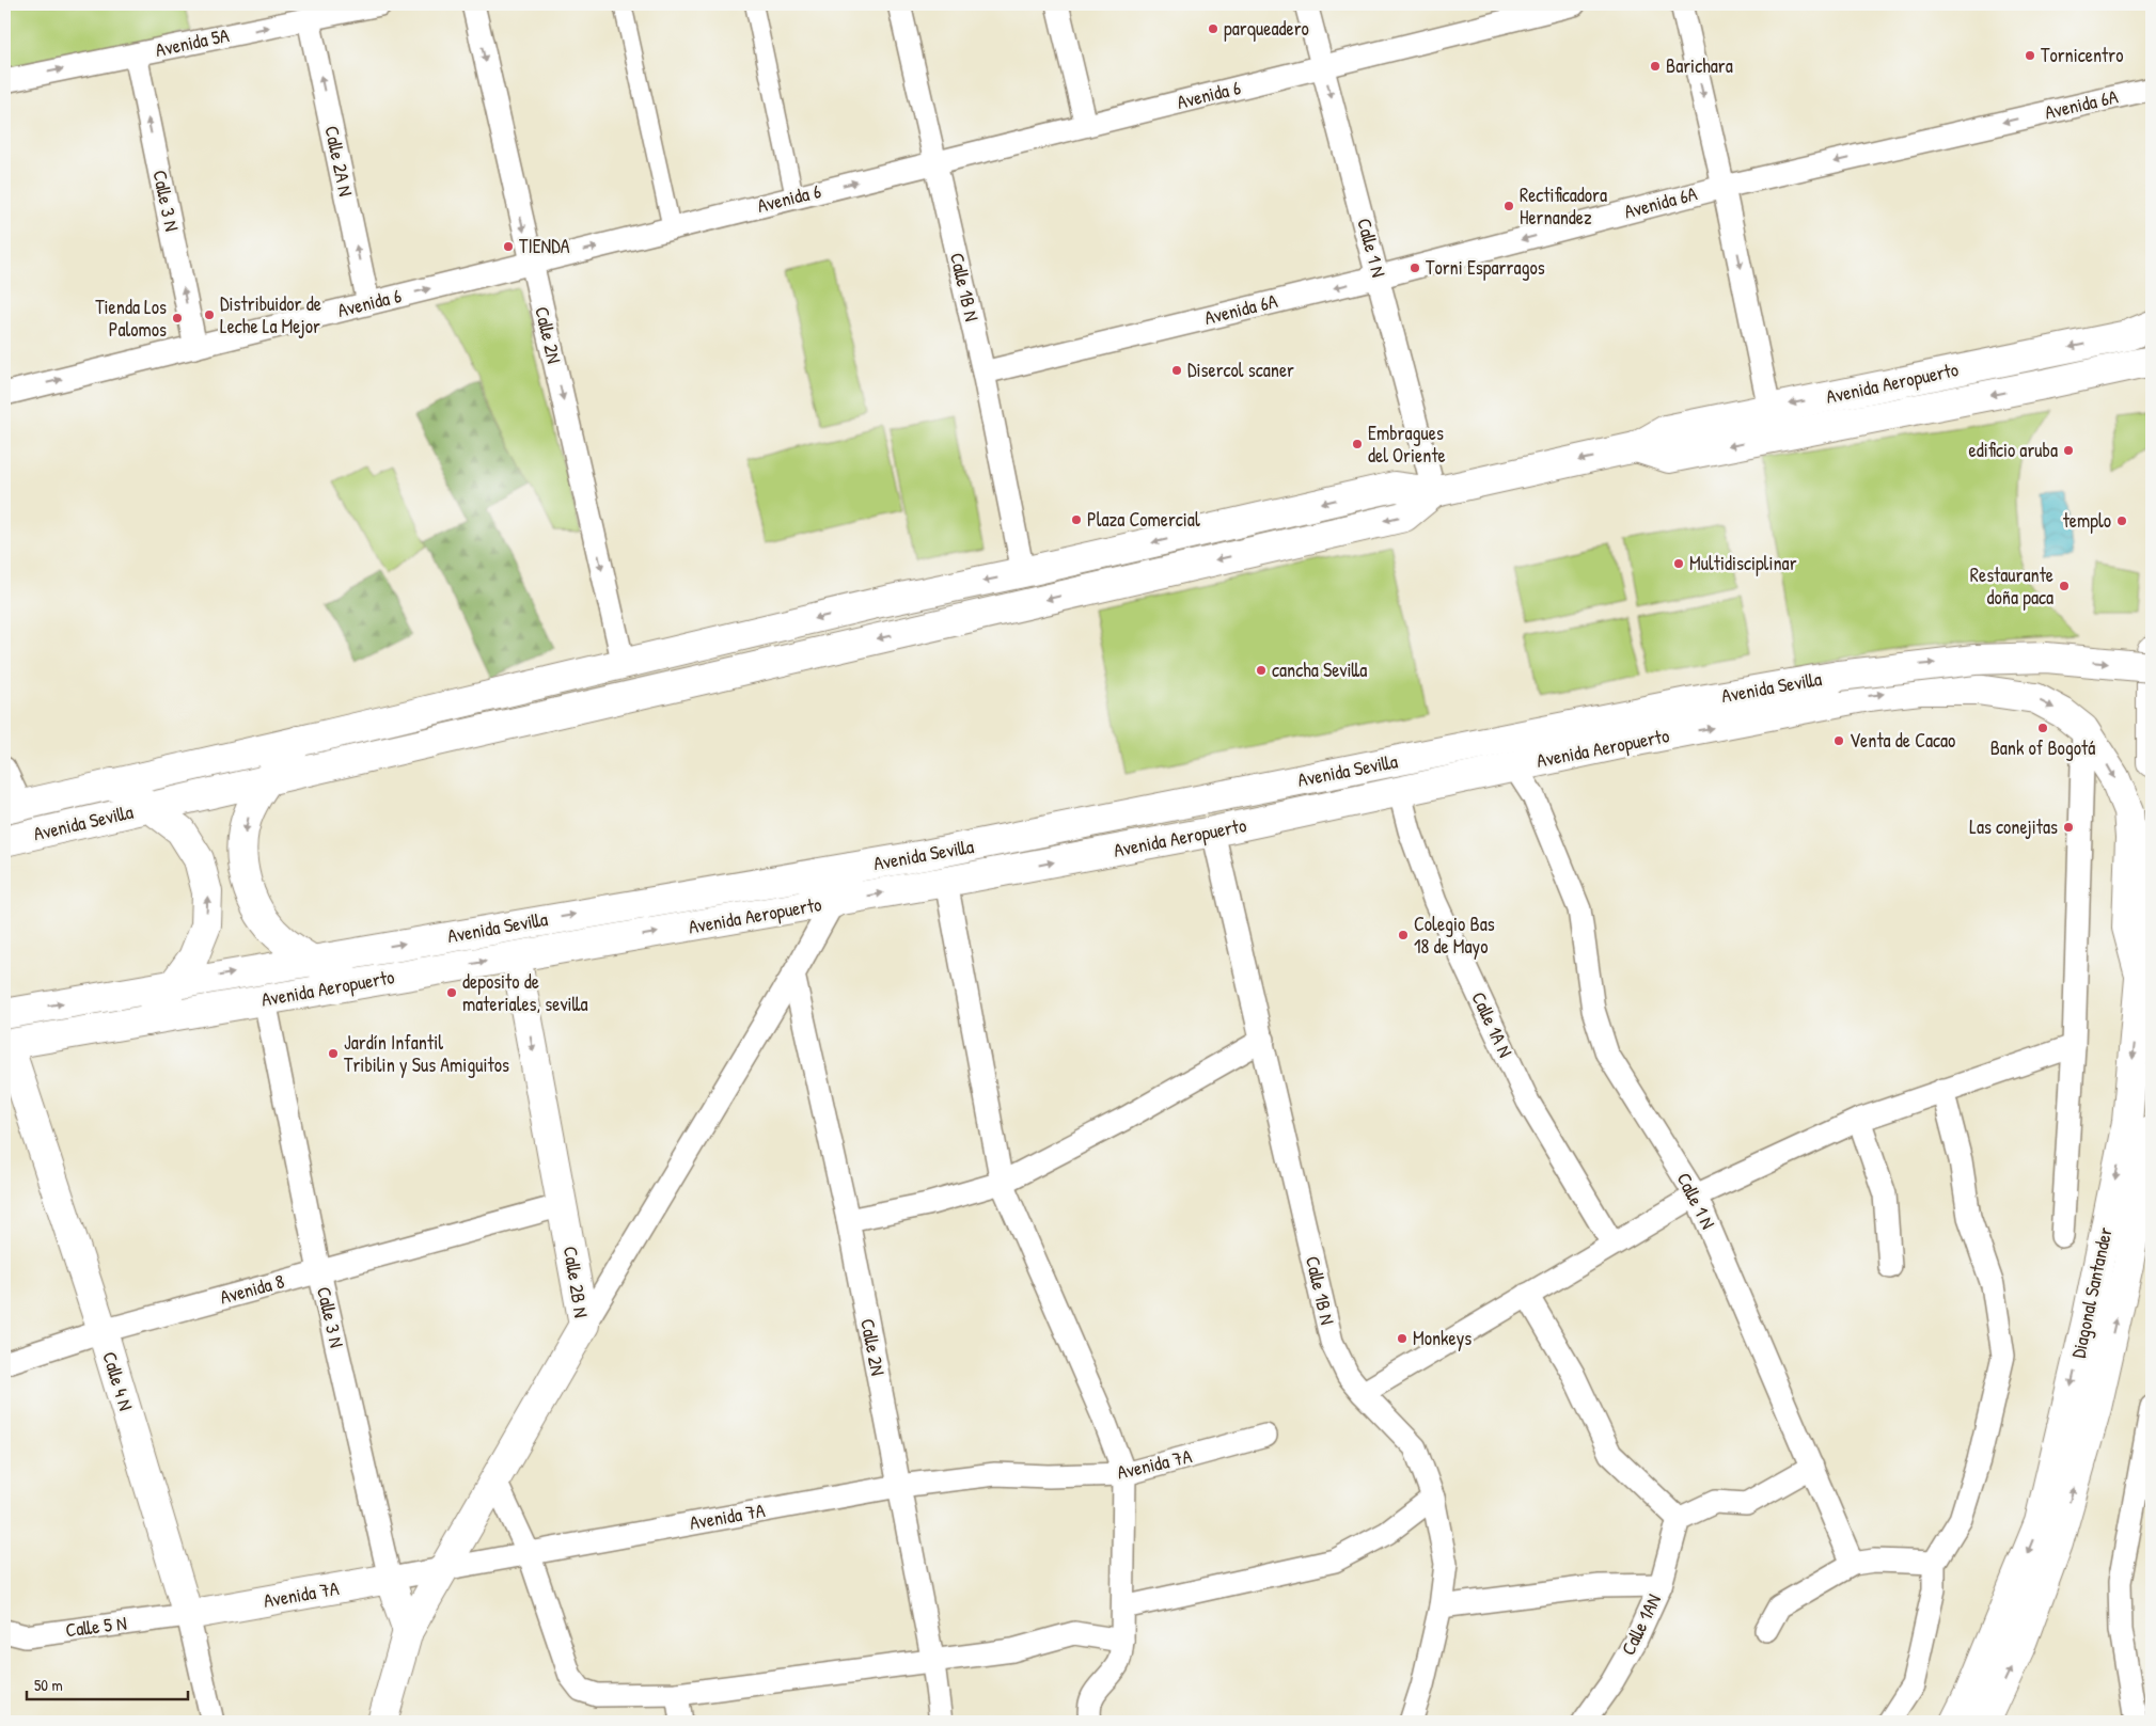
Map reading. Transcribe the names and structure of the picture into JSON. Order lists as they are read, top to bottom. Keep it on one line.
{"streets":{"main road":["Calle 3 N","Avenida Aeropuerto","Avenida Sevilla","Calle 2B N","Diagonal Santander","Calle 4 N","Avenida 7A"],"street":["Avenida 5A","Avenida 6","Avenida 6A","Calle 2A N","Calle 1 N","Calle 1B N","Calle 2N","Calle 1A N","Avenida 8","Calle 1AN","Calle 5 N"]},"crossings":[["Avenida 5A","Calle 2A N"],["Avenida 5A","Calle 3 N"],["Avenida 6","Calle 2A N"],["Avenida 6","Calle 3 N"],["Avenida 6","Calle 1 N"],["Avenida 6","Calle 1B N"],["Avenida 6","Calle 2N"],["Avenida 6A","Calle 1 N"],["Avenida 6A","Calle 1B N"],["Calle 3 N","Avenida Aeropuerto"],["Calle 3 N","Calle 2B N"],["Calle 3 N","Avenida 8"],["Calle 3 N","Avenida 7A"],["Calle 1 N","Avenida Aeropuerto"],["Calle 1 N","Avenida Sevilla"],["Calle 1B N","Avenida Aeropuerto"],["Calle 2N","Avenida Aeropuerto"],["Calle 2N","Avenida 7A"],["Avenida Aeropuerto","Avenida Sevilla"],["Avenida Aeropuerto","Calle 1A N"],["Avenida Aeropuerto","Calle 2B N"],["Avenida Aeropuerto","Diagonal Santander"],["Avenida Aeropuerto","Calle 4 N"],["Calle 2B N","Avenida 8"],["Calle 2B N","Avenida 7A"],["Avenida 8","Calle 4 N"],["Calle 4 N","Avenida 7A"],["Calle 4 N","Calle 5 N"],["Avenida 7A","Calle 5 N"]],"one_way":["Avenida 5A","Avenida 6","Avenida 6A","Calle 2A N"],"places":["parqueadero","Tornicentro","Barichara","Rectificadora Hernandez","TIENDA","Torni Esparragos","Distribuidor de Leche La Mejor","Tienda Los Palomos","Disercol scaner","Embragues del Oriente","edificio aruba","Plaza Comercial","templo","Multidisciplinar","Restaurante doña paca","cancha Sevilla","Bank of Bogotá","Venta de Cacao","Las conejitas","Colegio Bas 18 de Mayo","deposito de materiales, sevilla","Jardín Infantil Tribilin y Sus Amiguitos","Monkeys"],"scale_bar":"50 m"}
